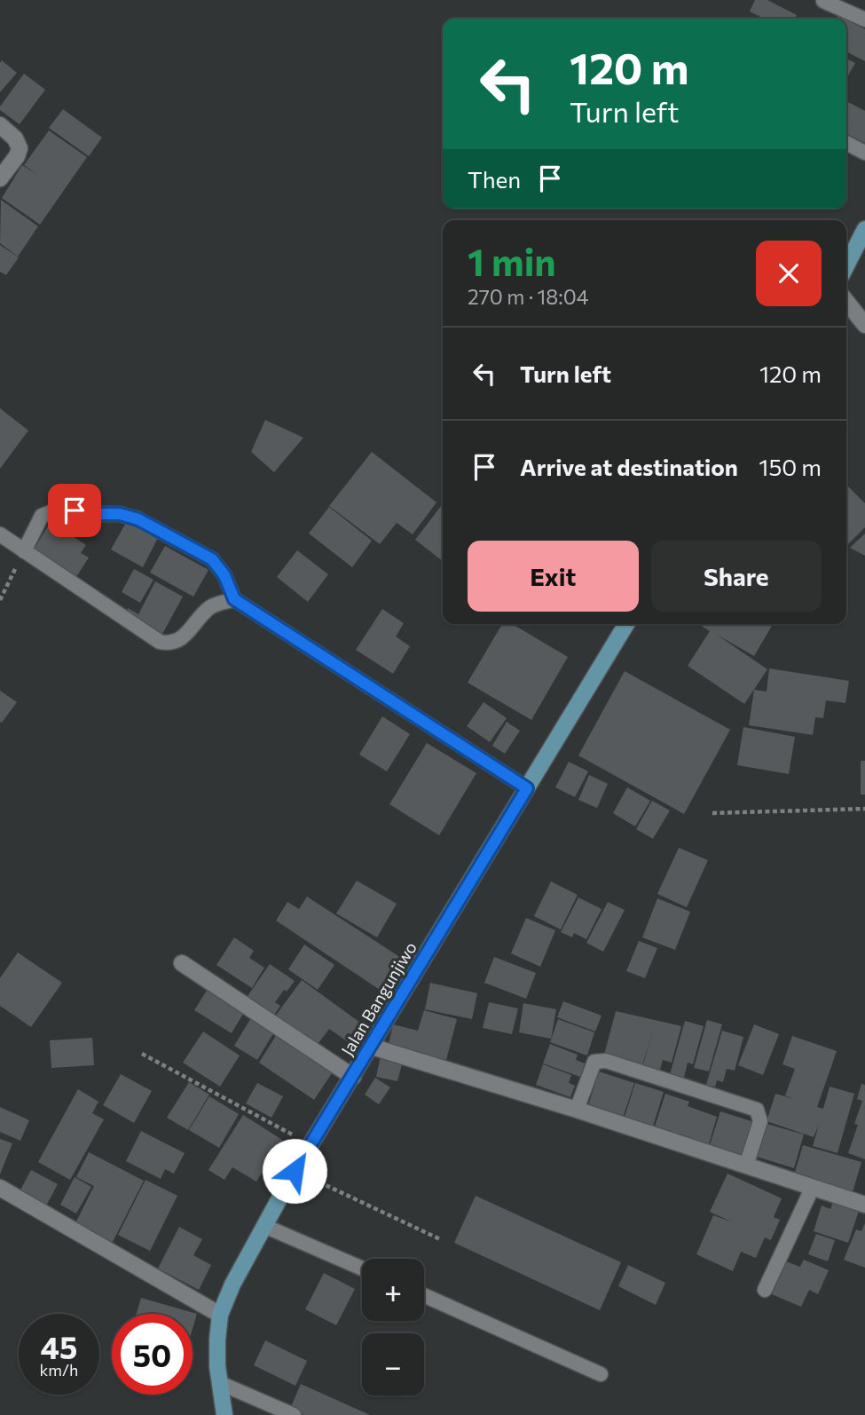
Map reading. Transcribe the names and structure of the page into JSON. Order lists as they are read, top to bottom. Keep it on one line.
{"streets":{"main road":["Jalan Bangunjiwo"]},"page":{"turn":["120 m","Turn left"],"then":"Then","heading":["1 min","270 m · 18:04"],"list":[{"name":"Turn left","value":"120 m"},{"name":"Arrive at destination","value":"150 m"}],"buttons":["Exit","Share"],"map_buttons":["+","−"],"speed":"45 km/h","limit":"50"}}
